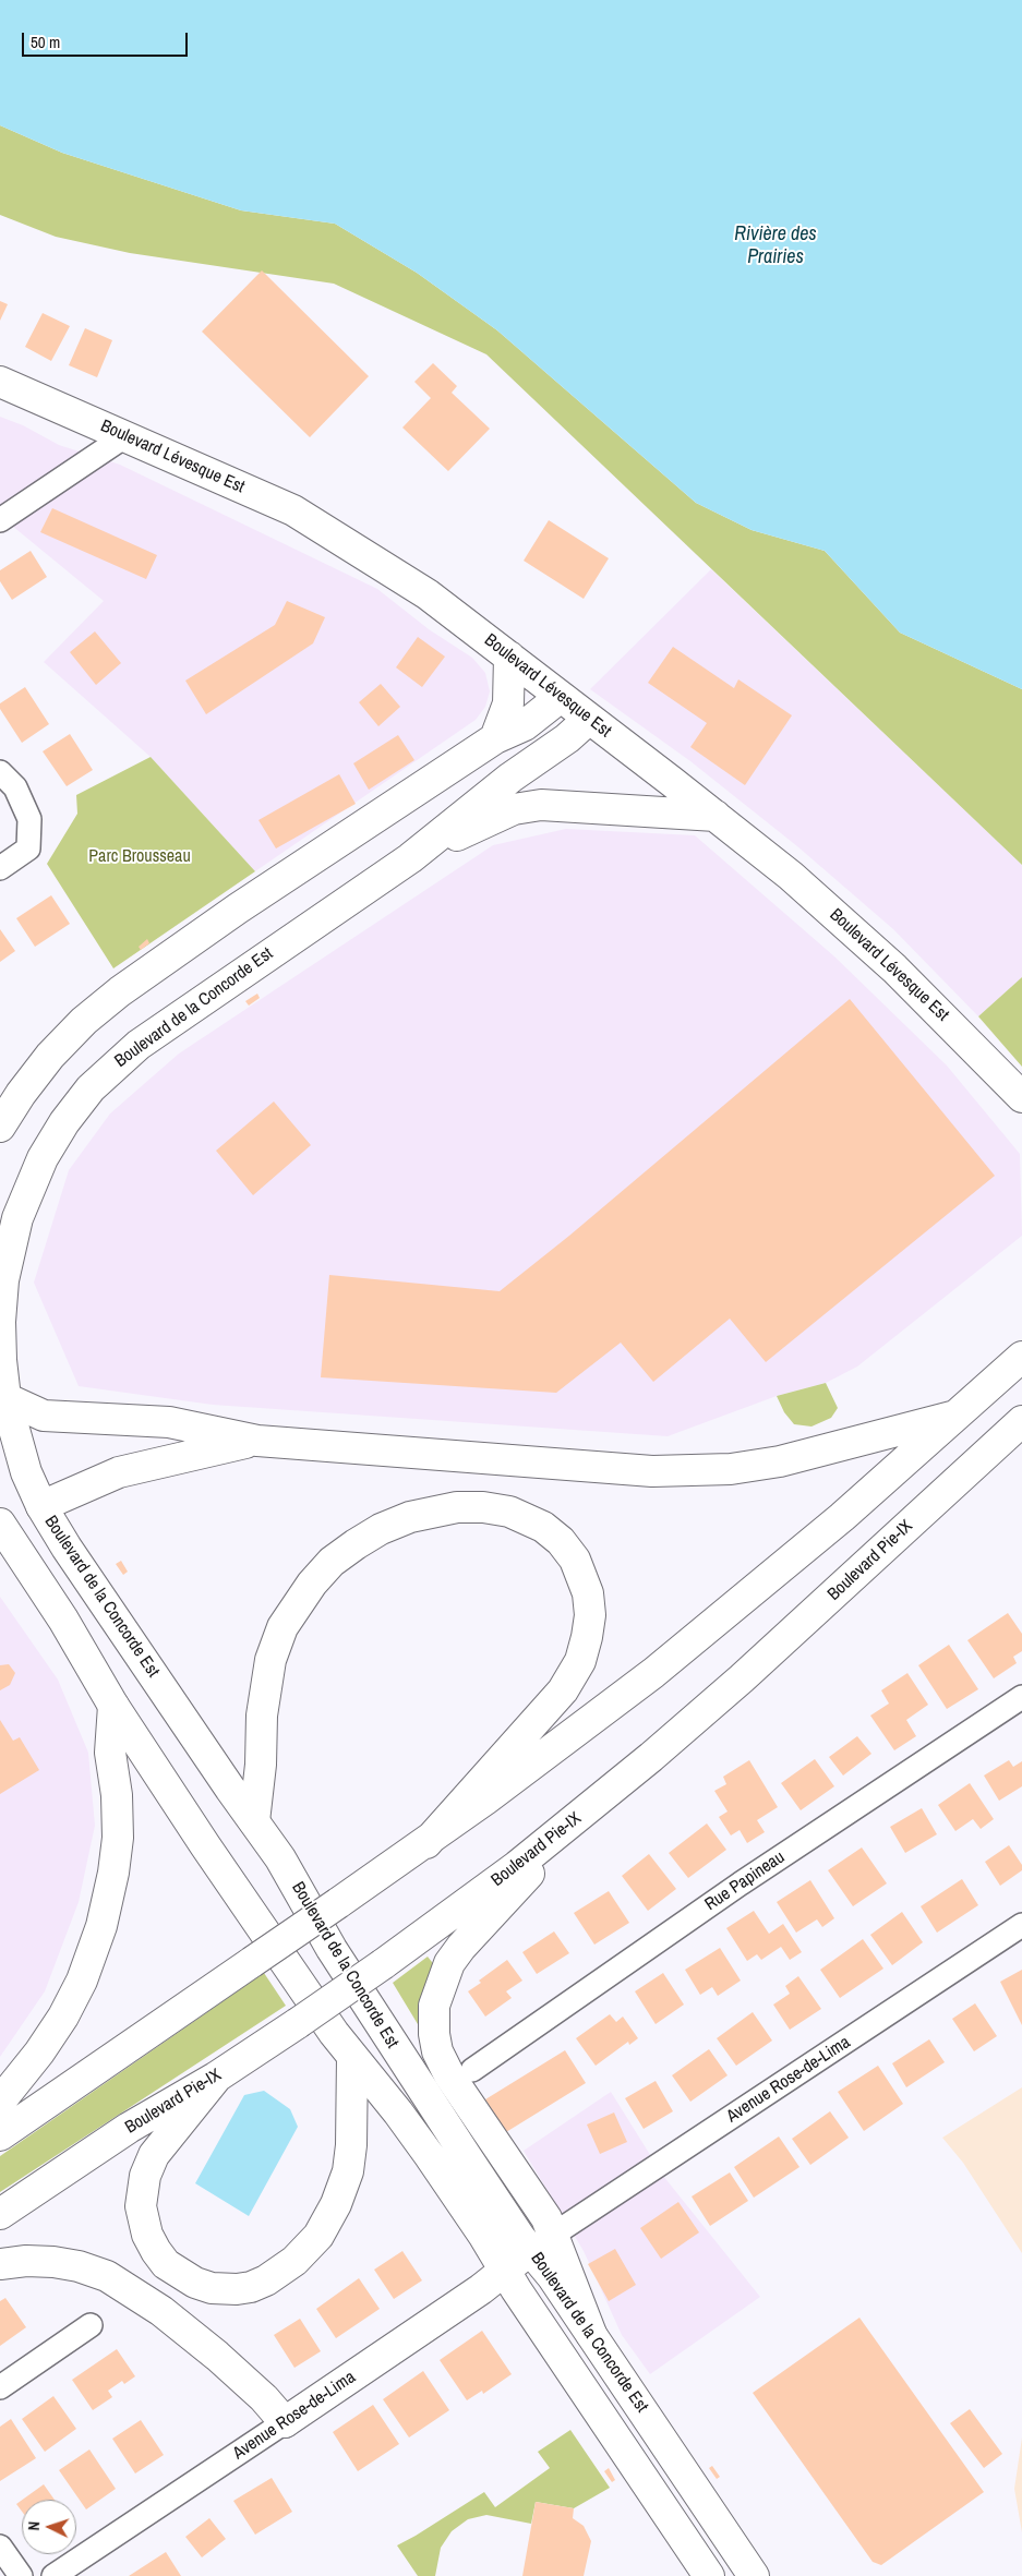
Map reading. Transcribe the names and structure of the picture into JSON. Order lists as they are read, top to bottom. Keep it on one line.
{"streets":{"main road":["Boulevard Lévesque Est","Boulevard de la Concorde Est","Boulevard Pie-IX","Avenue Rose-de-Lima"],"street":["Rue Papineau"]},"crossings":[["Boulevard Lévesque Est","Boulevard de la Concorde Est"],["Boulevard de la Concorde Est","Avenue Rose-de-Lima"]],"water":["Rivière des Prairies"],"parks":["Parc Brousseau"],"scale_bar":"50 m","north":"left"}
